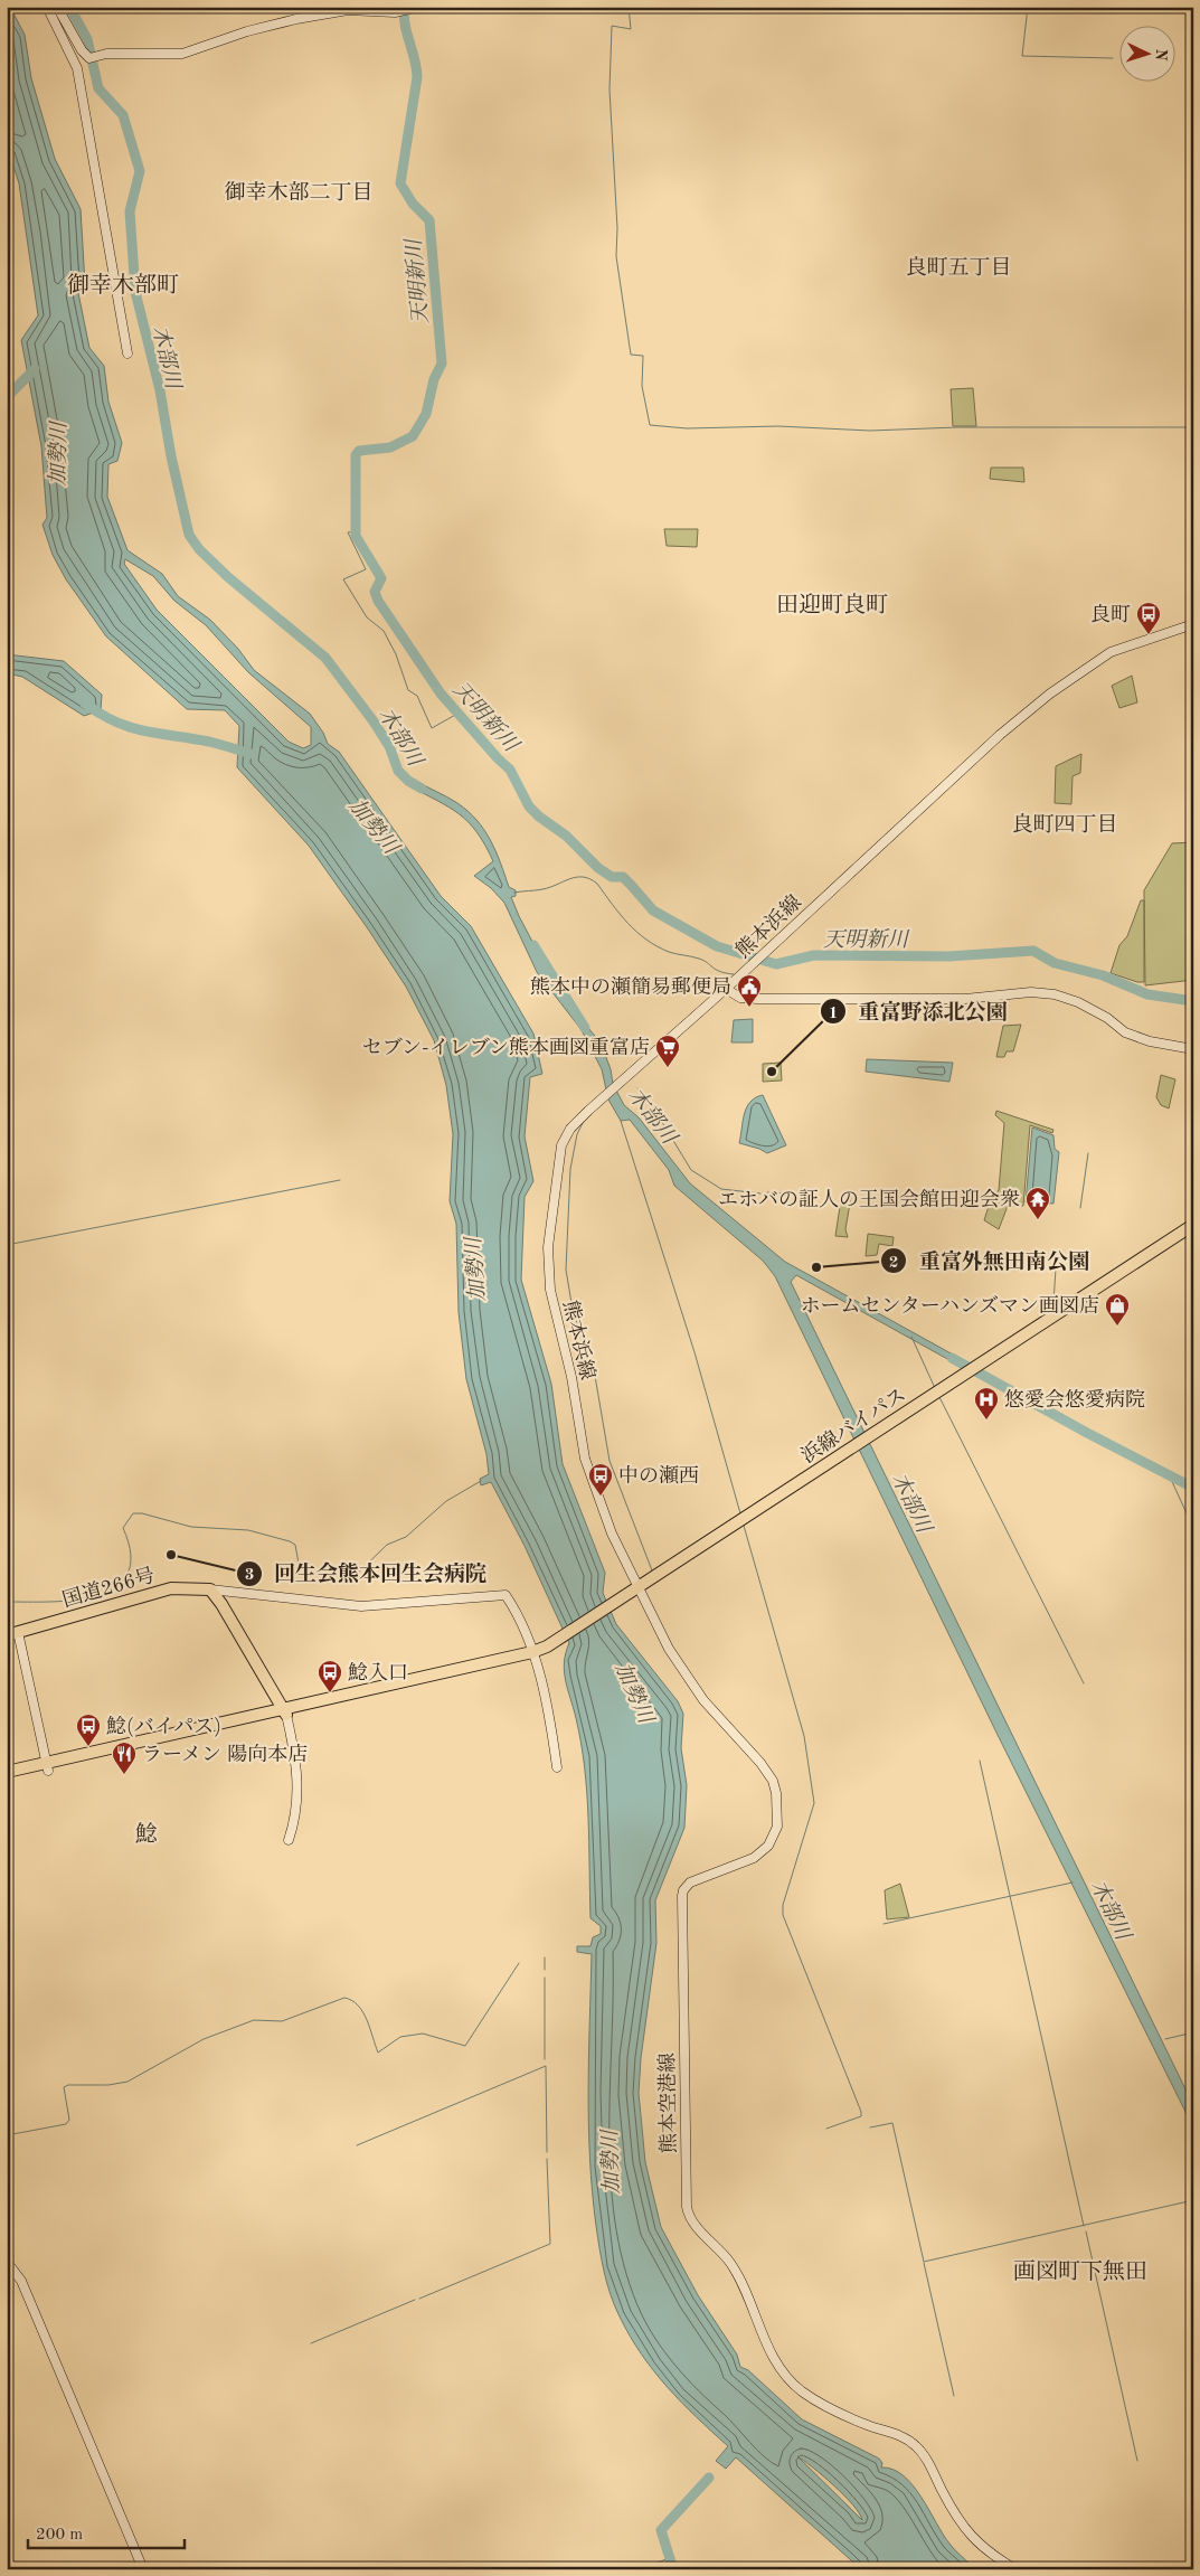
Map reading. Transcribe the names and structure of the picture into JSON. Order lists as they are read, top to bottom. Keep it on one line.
{"streets":{"highway":["浜線バイパス","国道266号"],"main road":["熊本浜線","熊本空港線"]},"crossings":[["熊本浜線","浜線バイパス"],["熊本浜線","熊本空港線"],["浜線バイパス","熊本空港線"]],"districts":["御幸木部二丁目","良町五丁目","御幸木部町","田迎町良町","良町四丁目","鯰","画図町下無田"],"water":["天明新川","木部川","加勢川"],"places":{"bus stop":["良町","中の瀬西","鯰入口","鯰(バイパス)"],"public building":["熊本中の瀬簡易郵便局"],"supermarket":["セブン-イレブン熊本画図重富店"],"other":["重富野添北公園","重富外無田南公園","回生会熊本回生会病院"],"temple":["エホバの証人の王国会館田迎会衆"],"shop":["ホームセンターハンズマン画図店"],"hospital":["悠愛会悠愛病院"],"restaurant":["ラーメン 陽向本店"]},"scale_bar":"200 m","north":"right"}
